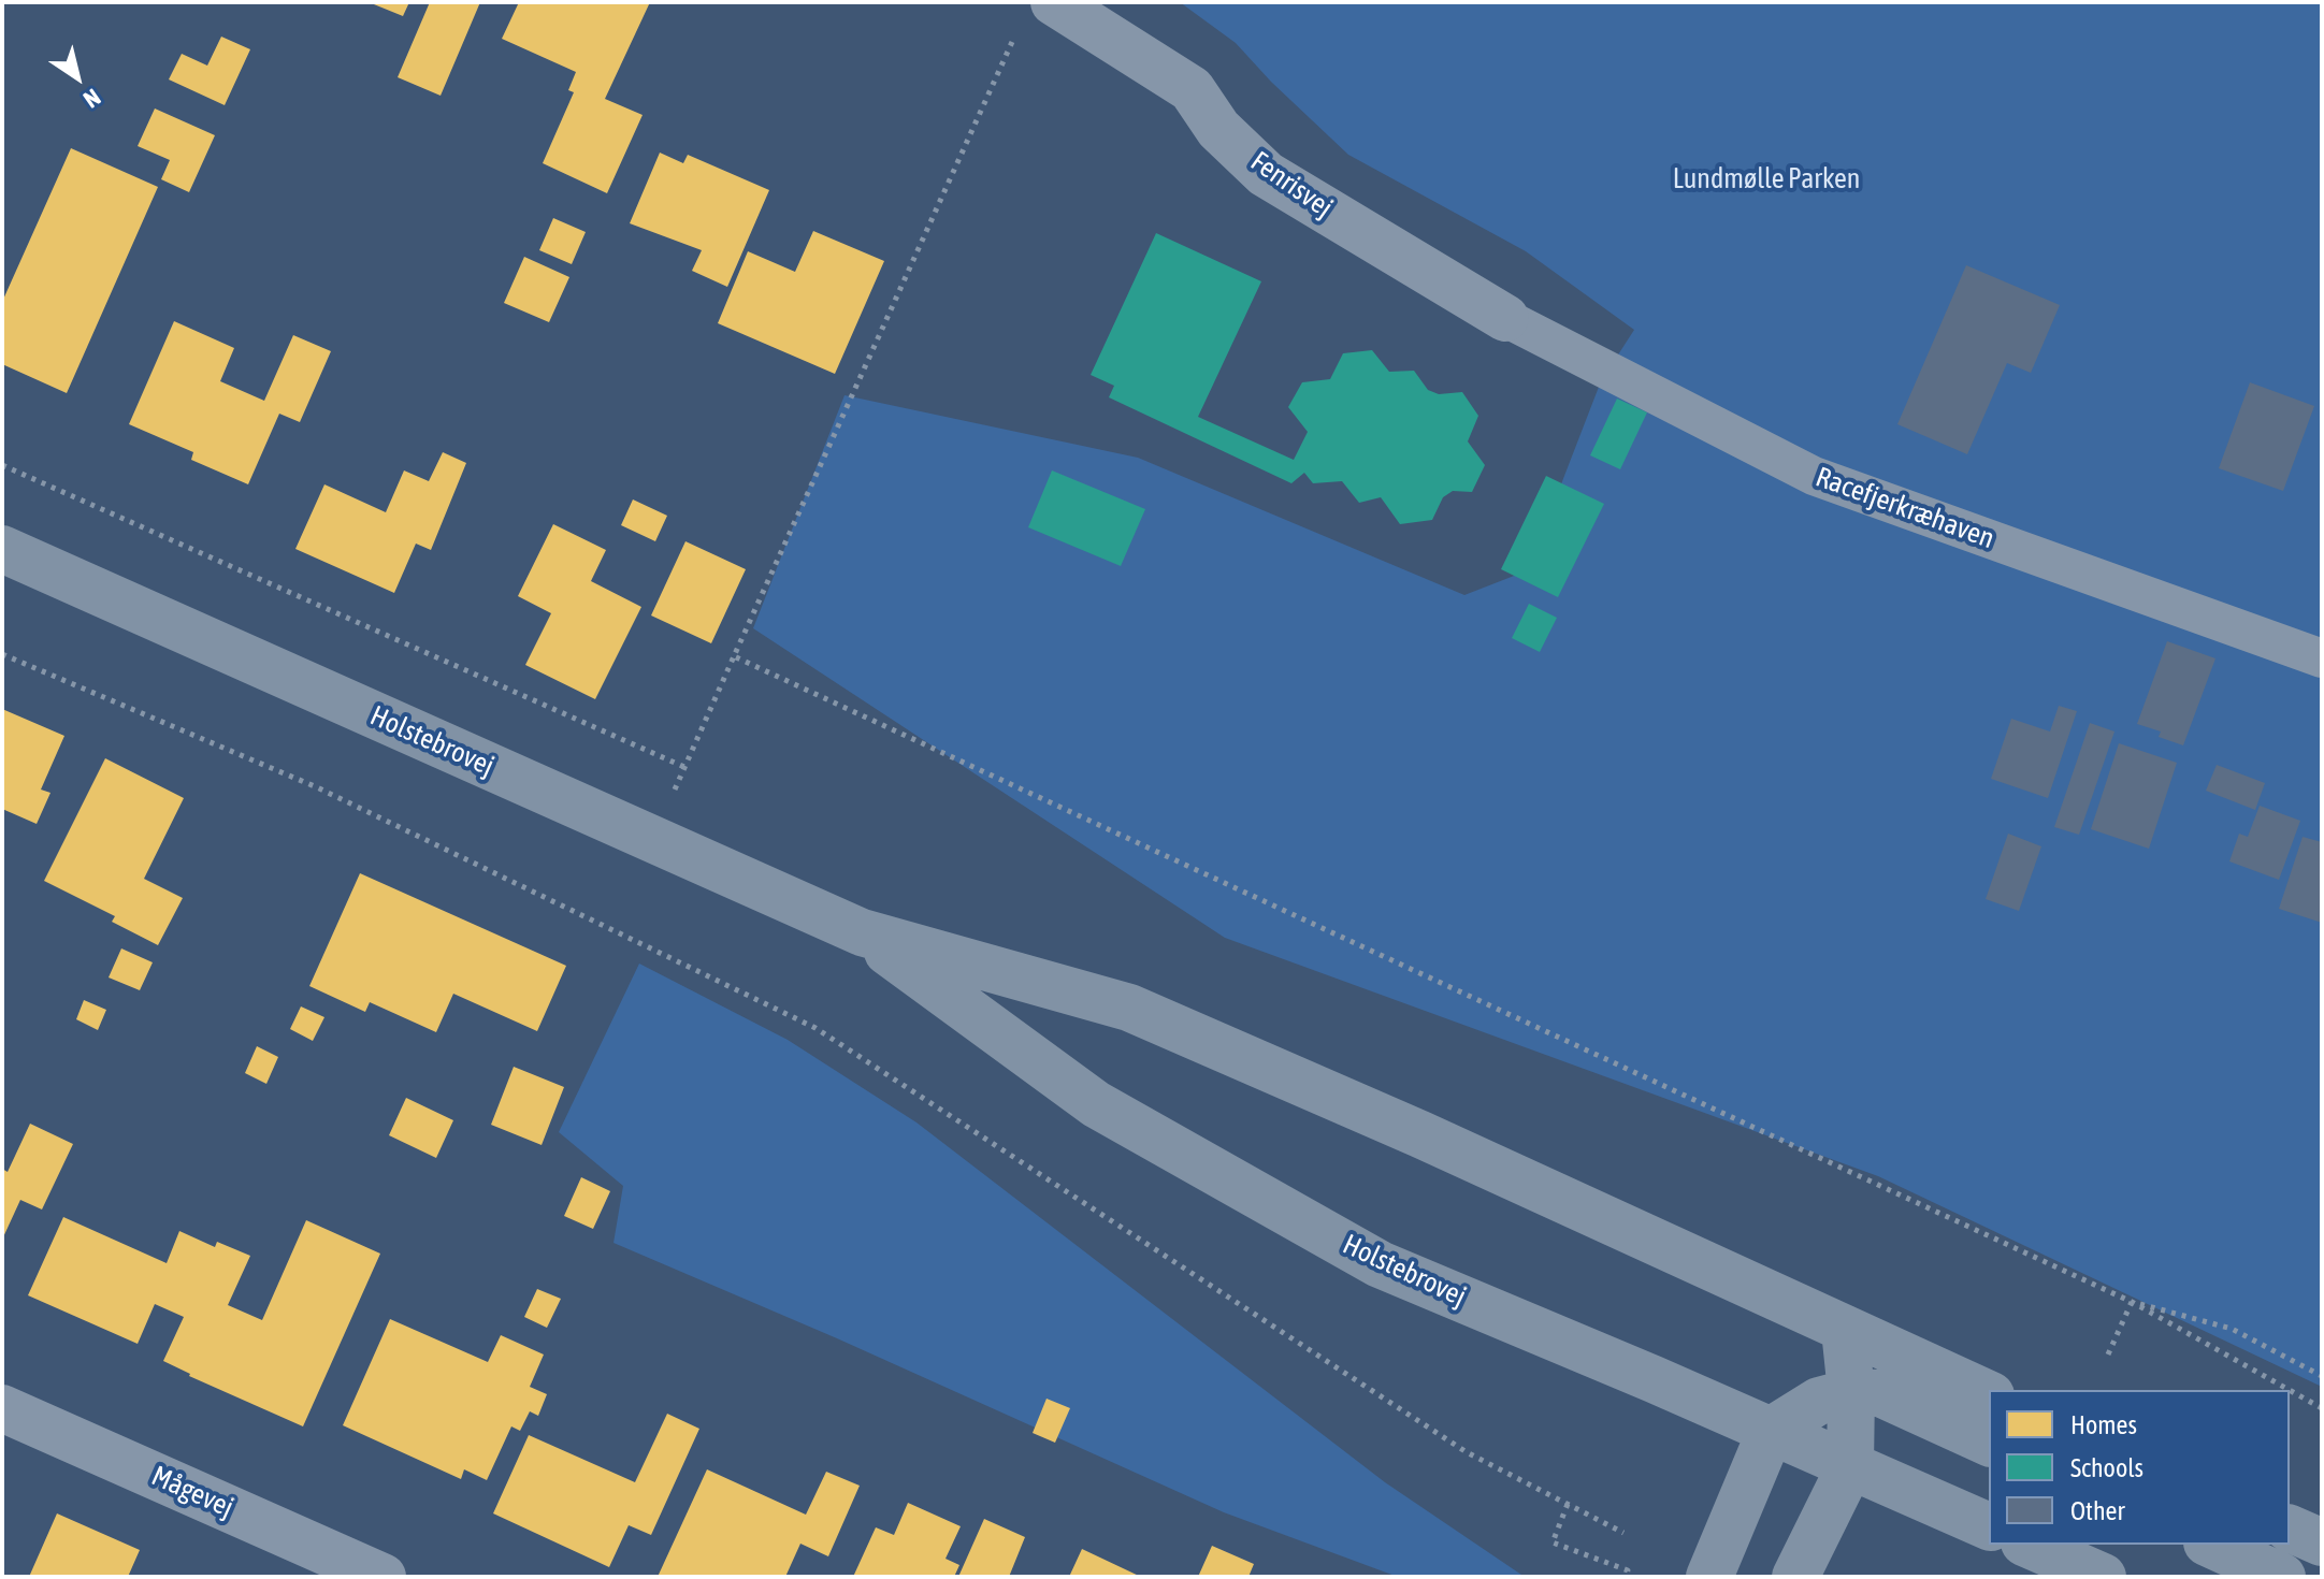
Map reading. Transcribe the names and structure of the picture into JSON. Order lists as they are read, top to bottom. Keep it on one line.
{"streets":{"main road":["Holstebrovej"],"street":["Fenrisvej","Mågevej"],"lane":["Racefjerkræhaven"]},"crossings":[["Fenrisvej","Racefjerkræhaven"]],"parks":["Lundmølle Parken"],"legend":["Homes","Schools","Other"],"north":"bottom right"}
